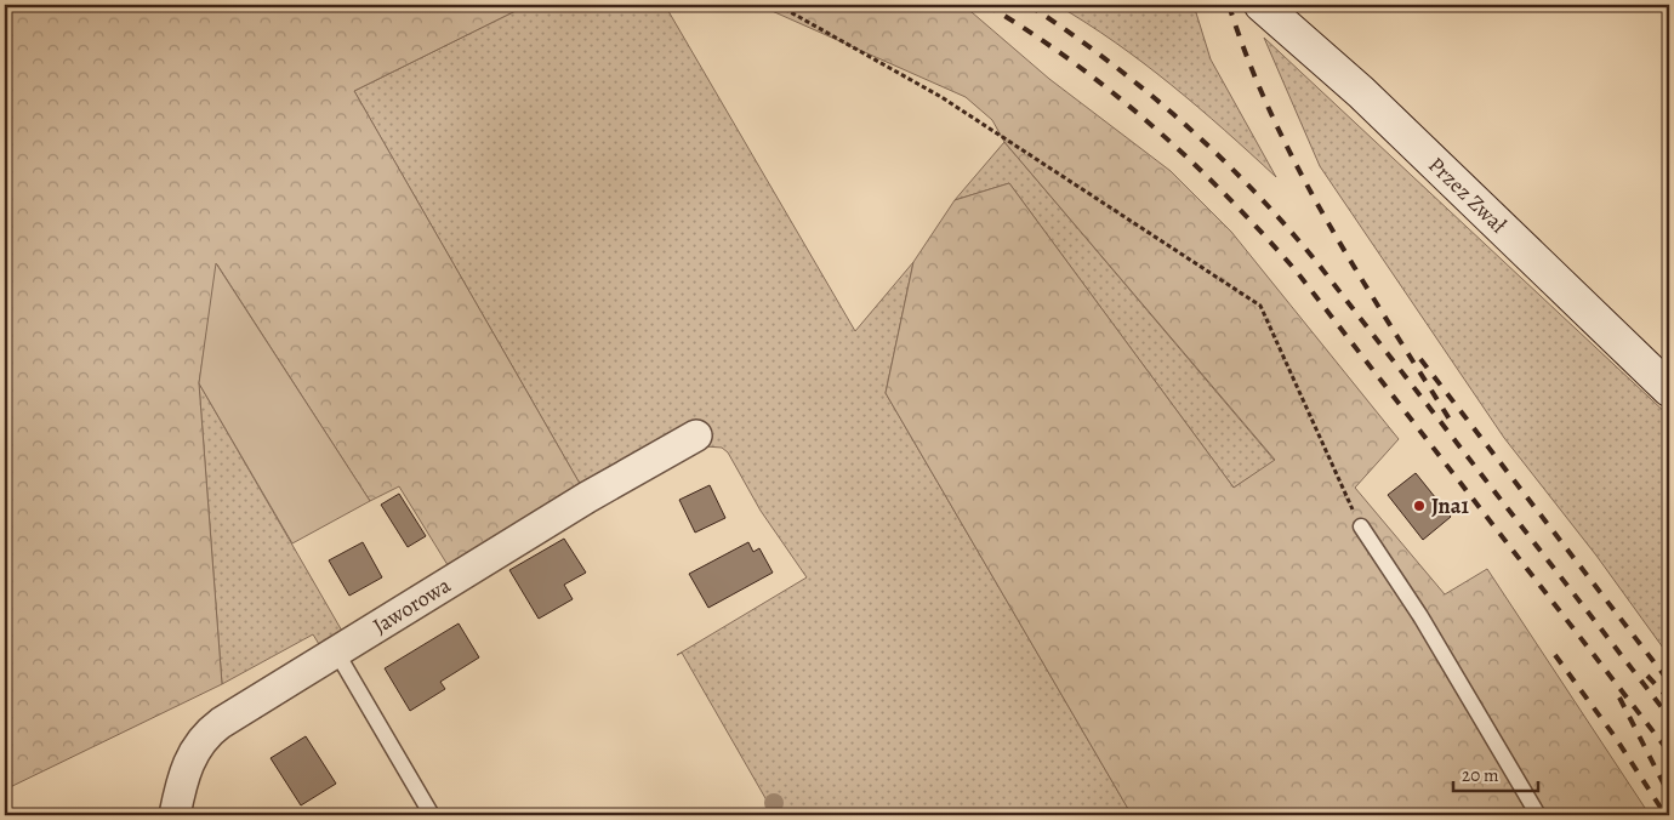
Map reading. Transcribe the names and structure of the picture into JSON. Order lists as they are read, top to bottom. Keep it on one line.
{"streets":{"street":["Przez Zwał","Jaworowa"]},"places":["Jna1"],"scale_bar":"20 m"}
